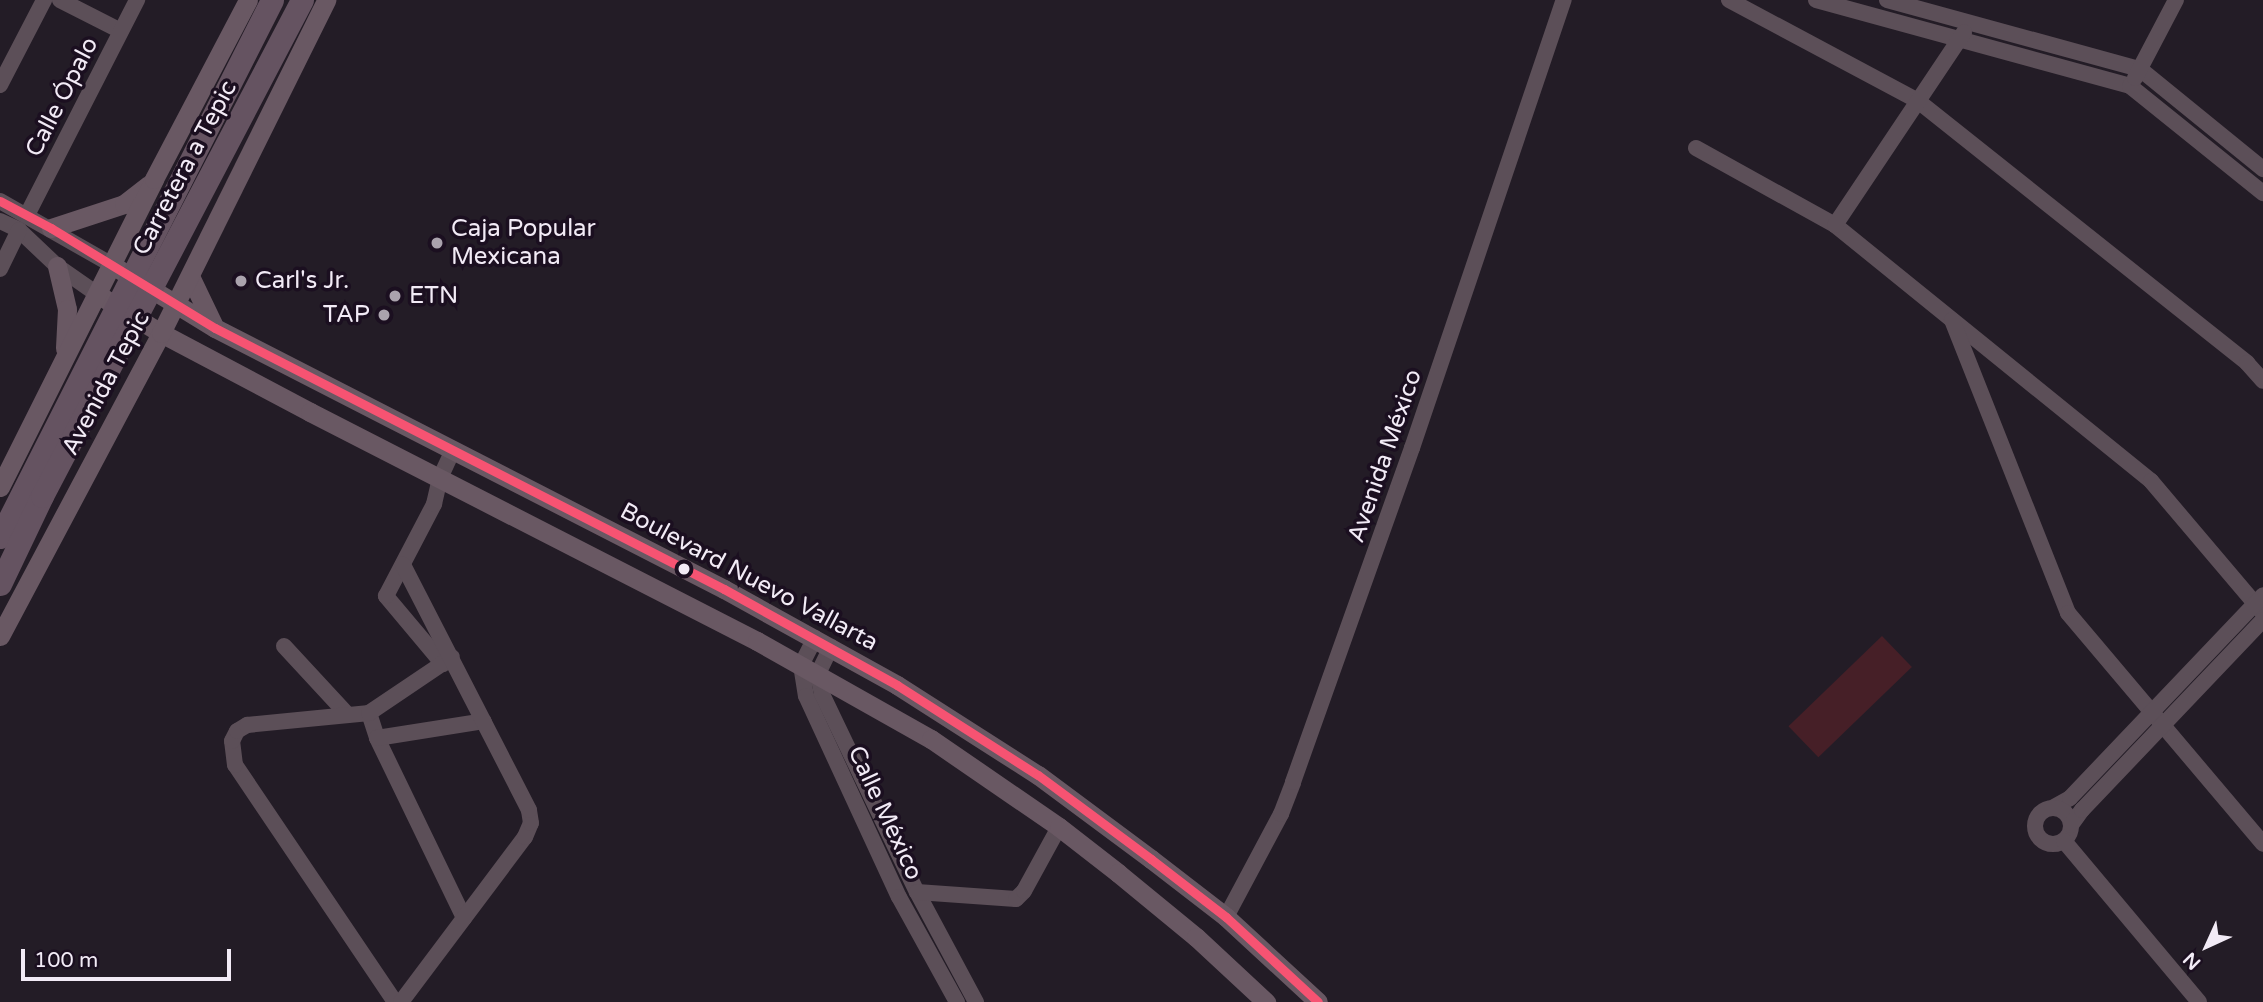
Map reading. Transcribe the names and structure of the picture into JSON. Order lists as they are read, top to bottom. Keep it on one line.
{"streets":{"highway":["Carretera a Tepic"],"main road":["Avenida Tepic","Boulevard Nuevo Vallarta"],"street":["Calle Ópalo","Avenida México","Calle México"]},"crossings":[["Avenida Tepic","Boulevard Nuevo Vallarta"],["Avenida México","Boulevard Nuevo Vallarta"]],"places":["Caja Popular Mexicana","Carl's Jr.","ETN","TAP"],"scale_bar":"100 m","north":"bottom left"}
